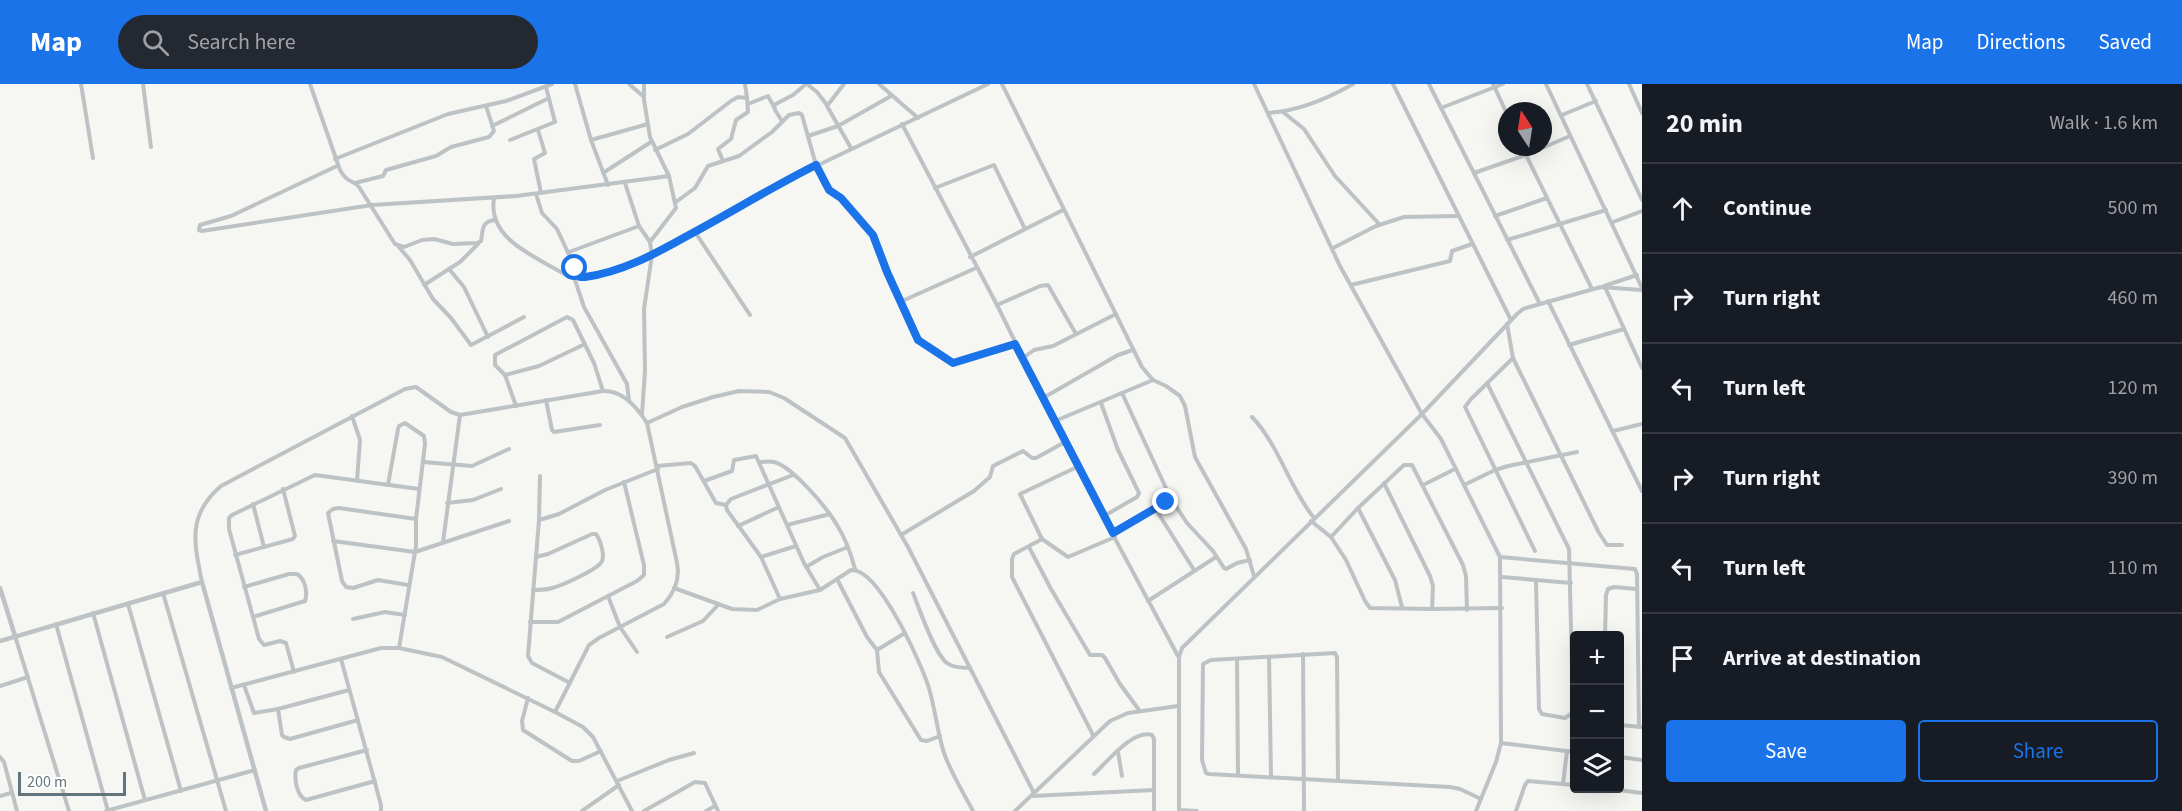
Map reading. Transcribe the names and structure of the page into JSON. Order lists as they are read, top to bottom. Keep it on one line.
{"scale_bar":"200 m","north":"top","page":{"header":"Map","search":"Search here","nav":["Map","Directions","Saved"],"heading":["20 min","Walk · 1.6 km"],"list":[["Continue","500 m"],["Turn right","460 m"],["Turn left","120 m"],["Turn right","390 m"],["Turn left","110 m"],"Arrive at destination"],"map_buttons":["+","−"],"buttons":["Save","Share"],"scale":"200 m"}}
